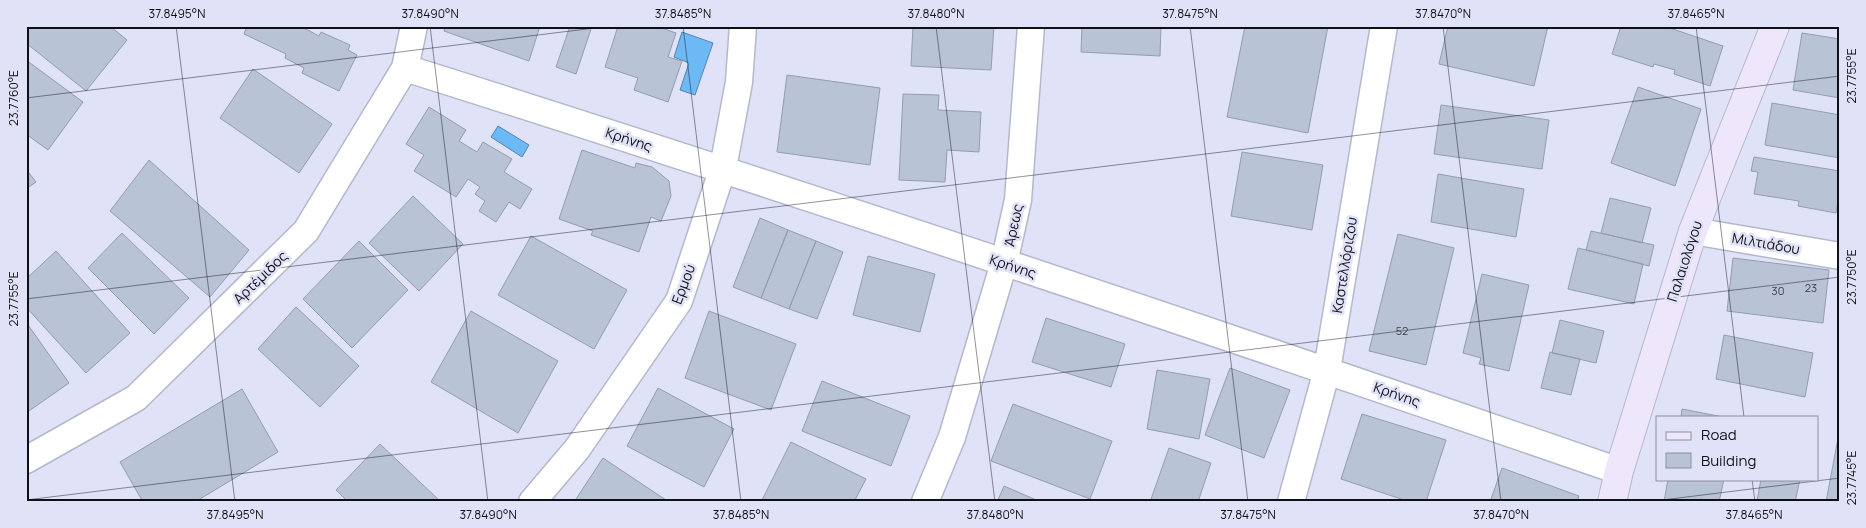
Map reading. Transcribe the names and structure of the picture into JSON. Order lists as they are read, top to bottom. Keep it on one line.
{"streets":{"street":["Κρήνης","Άρεως","Μιλτιάδου","Παλαιολόγου","Καστελλόριζου","Αρτέμιδος","Ερμού"]},"crossings":[["Κρήνης","Άρεως"],["Κρήνης","Παλαιολόγου"],["Κρήνης","Καστελλόριζου"],["Κρήνης","Αρτέμιδος"],["Κρήνης","Ερμού"],["Μιλτιάδου","Παλαιολόγου"]],"house_numbers":["23","30","52"],"legend":["Road","Building"],"coordinates":["37.8495°N","37.8490°N","37.8485°N","37.8480°N","37.8475°N","37.8470°N","37.8465°N","23.7755°E","23.7760°E","23.7750°E","23.7745°E"]}
